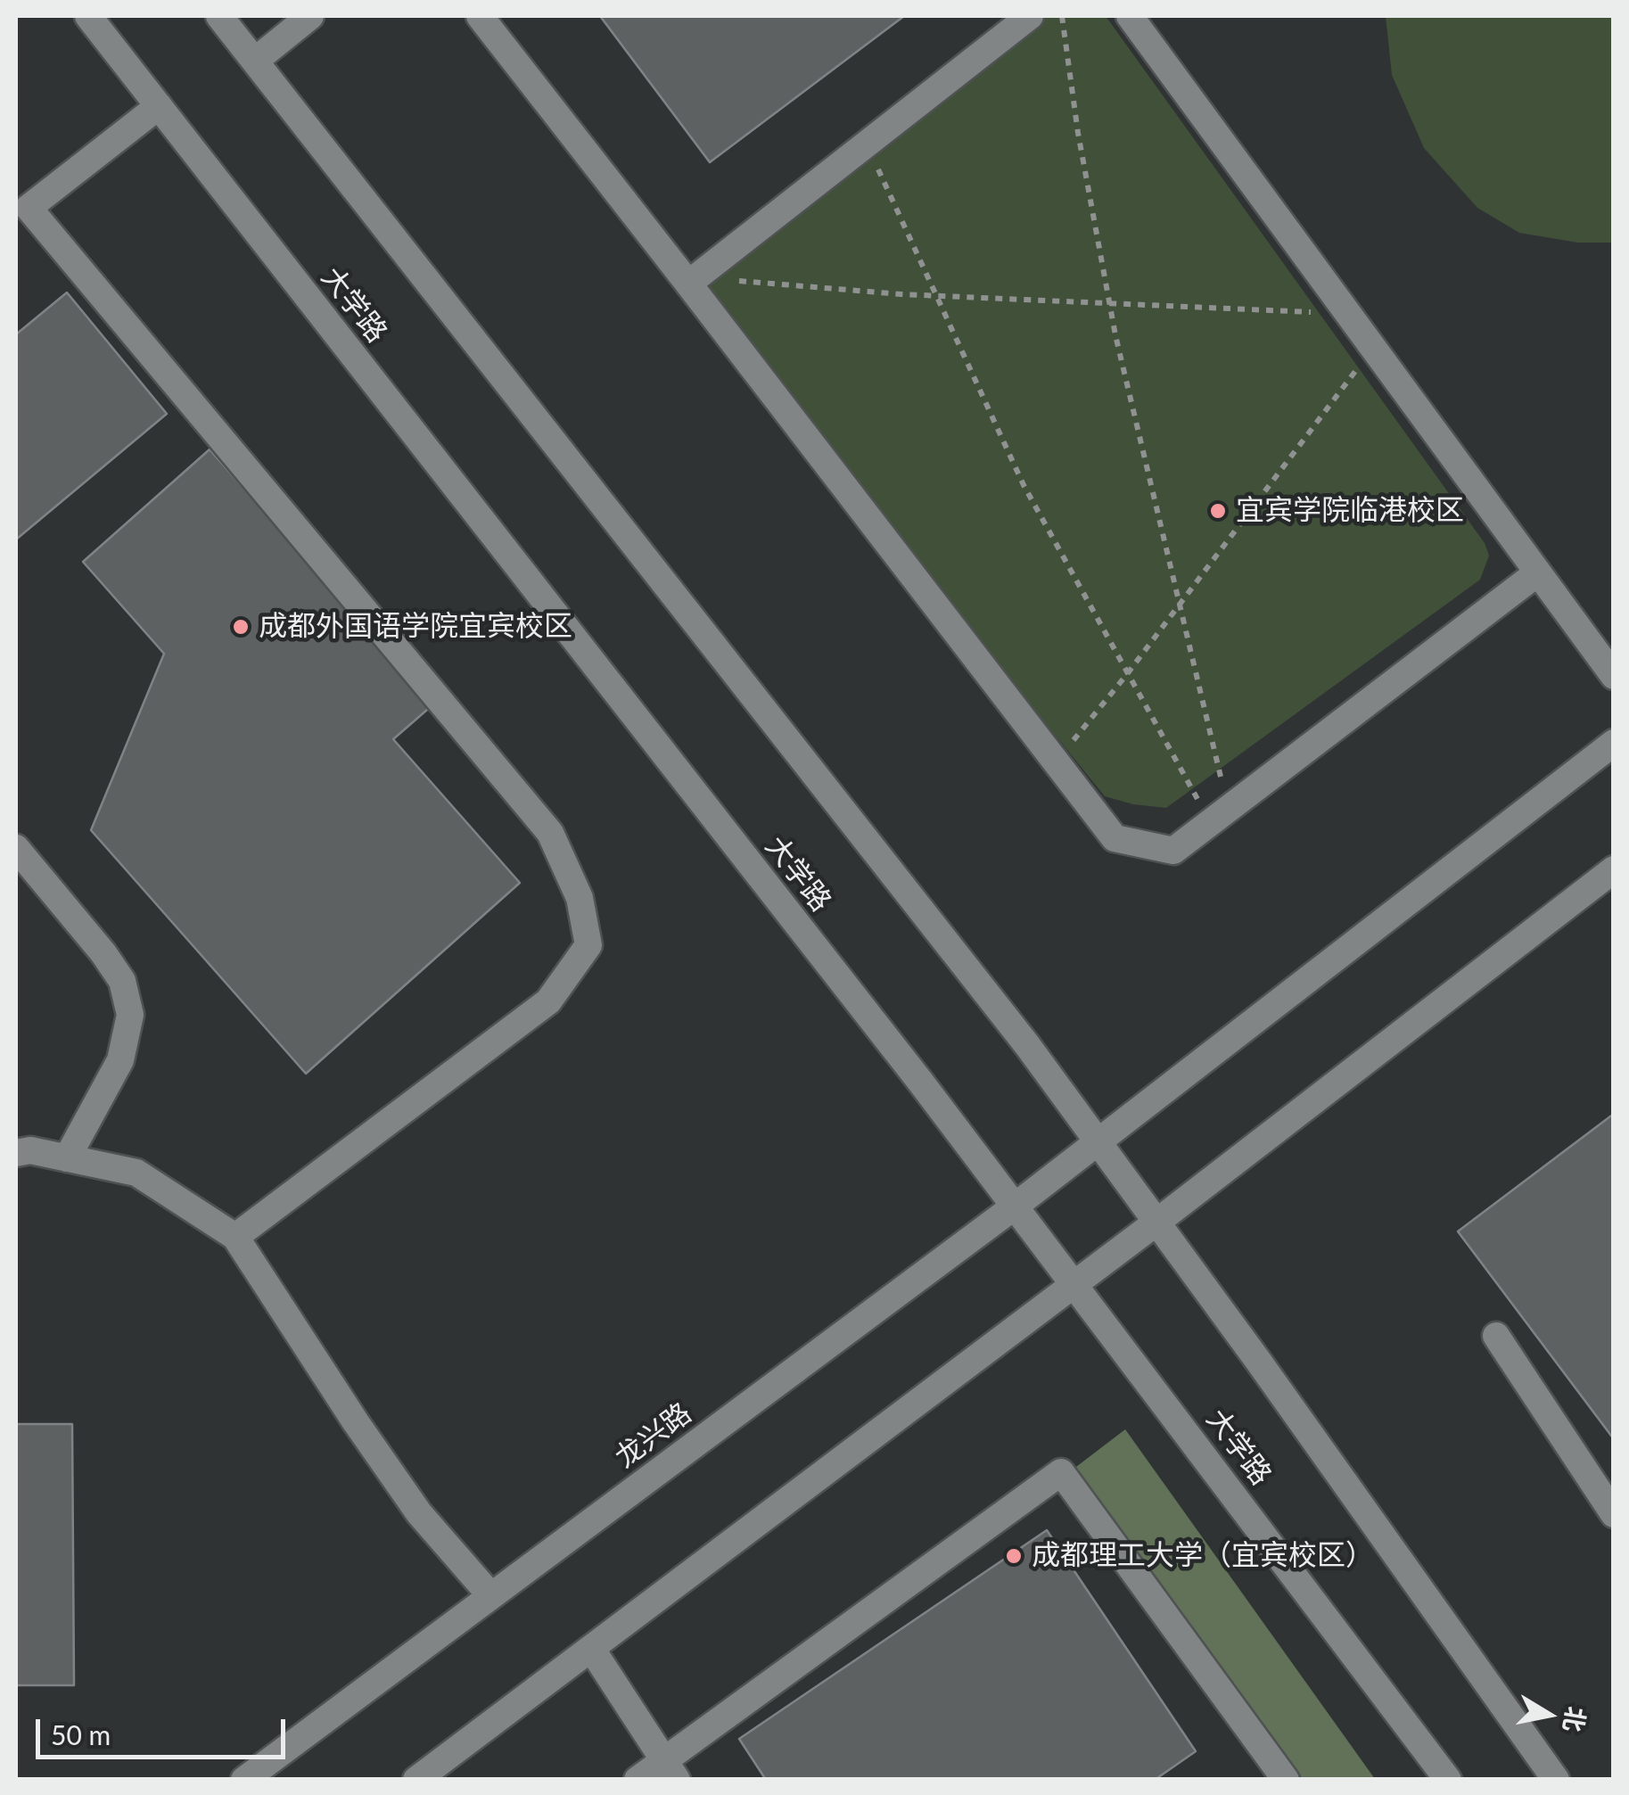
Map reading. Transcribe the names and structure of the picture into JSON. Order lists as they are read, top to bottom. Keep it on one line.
{"streets":{"street":["大学路","龙兴路"]},"crossings":[["大学路","龙兴路"]],"places":["宜宾学院临港校区","成都外国语学院宜宾校区","成都理工大学（宜宾校区）"],"scale_bar":"50 m","north":"right"}
